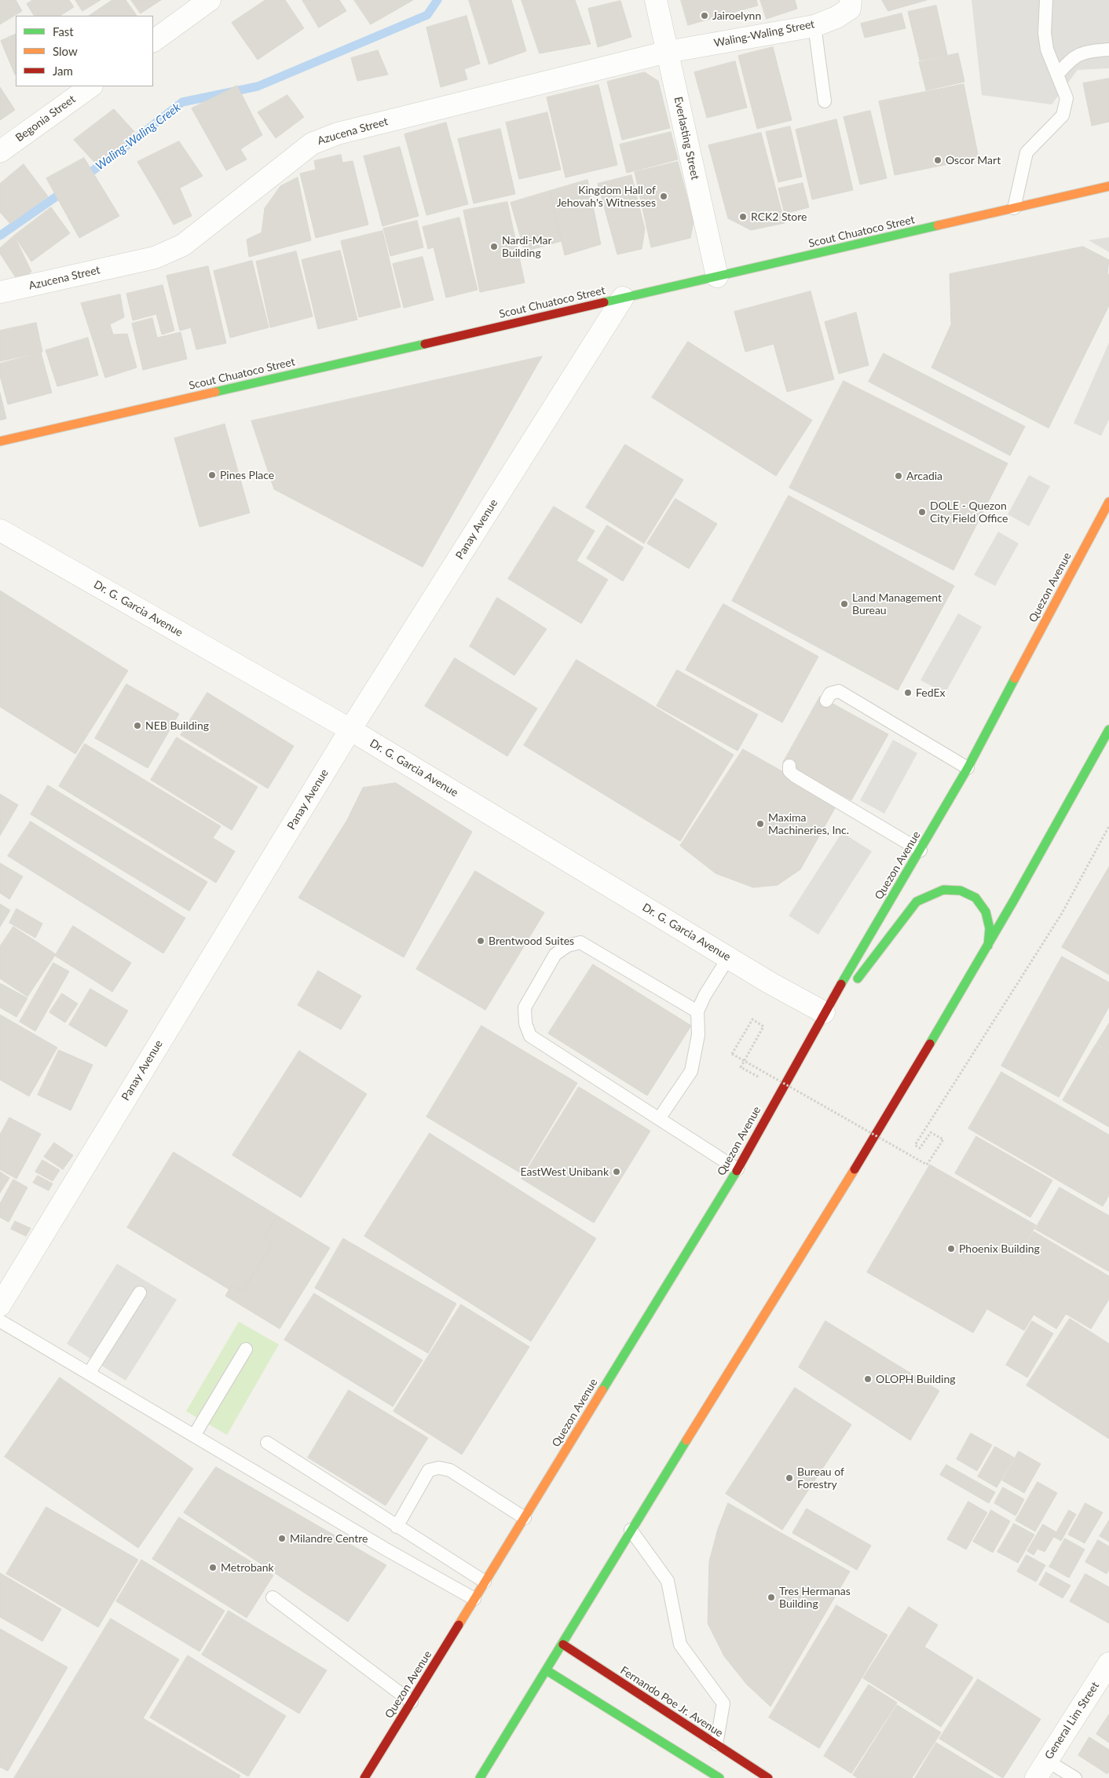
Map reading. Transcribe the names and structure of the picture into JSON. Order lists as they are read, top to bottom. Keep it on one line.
{"streets":{"main road":["Scout Chuatoco Street","Quezon Avenue","Fernando Poe Jr. Avenue"],"street":["Waling-Waling Street","Begonia Street","Azucena Street","Everlasting Street","Panay Avenue","Dr. G. Garcia Avenue","General Lim Street"]},"crossings":[["Waling-Waling Street","Azucena Street"],["Waling-Waling Street","Everlasting Street"],["Azucena Street","Everlasting Street"],["Everlasting Street","Scout Chuatoco Street"],["Scout Chuatoco Street","Panay Avenue"],["Panay Avenue","Dr. G. Garcia Avenue"],["Quezon Avenue","Dr. G. Garcia Avenue"]],"water":["Waling-Waling Creek"],"places":["Jairoelynn","Oscor Mart","Kingdom Hall of Jehovah's Witnesses","RCK2 Store","Nardi-Mar Building","Pines Place","Arcadia","DOLE - Quezon City Field Office","Land Management Bureau","FedEx","NEB Building","Maxima Machineries, Inc.","Brentwood Suites","EastWest Unibank","Phoenix Building","OLOPH Building","Bureau of Forestry","Milandre Centre","Metrobank","Tres Hermanas Building"],"legend":["Fast","Slow","Jam"]}
